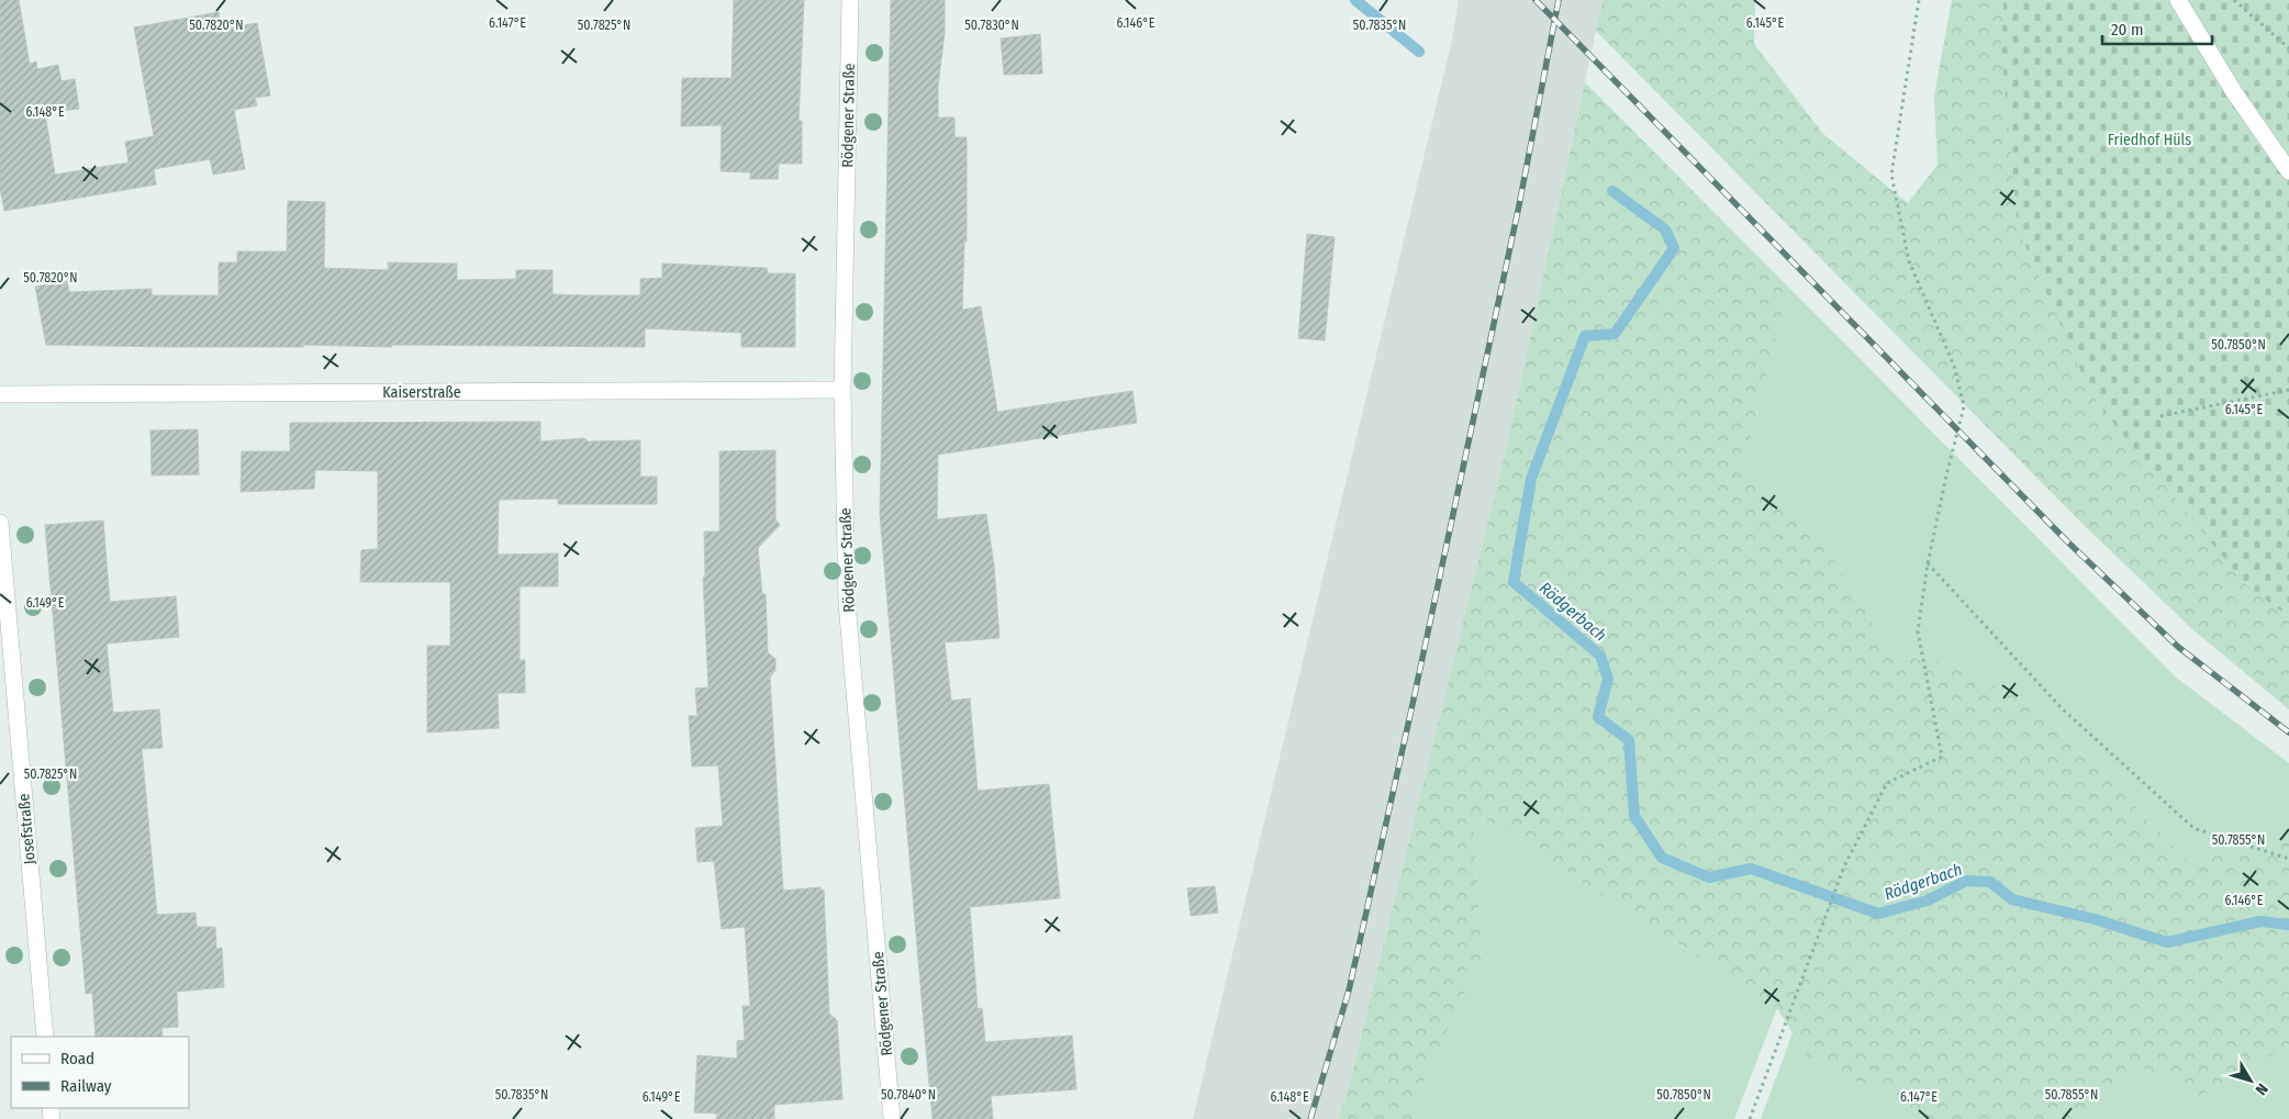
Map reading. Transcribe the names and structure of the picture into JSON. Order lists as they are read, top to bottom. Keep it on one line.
{"streets":{"street":["Rödgener Straße","Kaiserstraße","Josefstraße"]},"crossings":[["Rödgener Straße","Kaiserstraße"]],"water":["Rödgerbach"],"parks":["Friedhof Hüls"],"legend":["Road","Railway"],"scale_bar":"20 m","north":"bottom right","coordinates":["6.147°E","6.146°E","6.145°E","50.7820°N","50.7825°N","50.7830°N","50.7835°N","6.148°E","50.7850°N","6.149°E","50.7855°N","50.7840°N"]}
